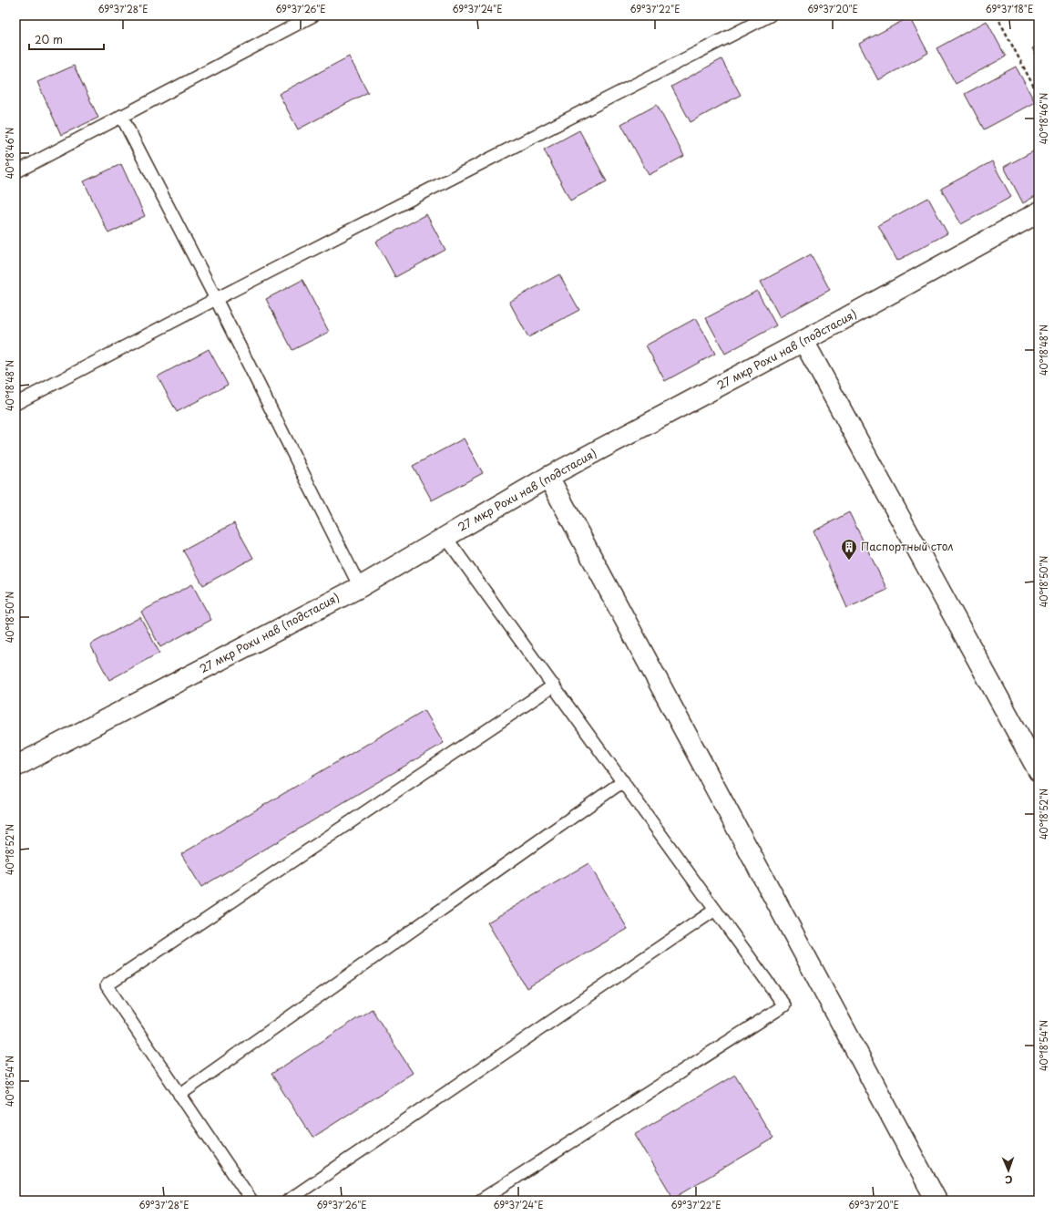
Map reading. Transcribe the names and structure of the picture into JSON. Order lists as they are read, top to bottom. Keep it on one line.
{"streets":{"street":["27 мкр Рохи нав (подстасия)"]},"places":{"building":["Паспортный стол"]},"scale_bar":"20 m","north":"bottom","coordinates":["69°37'28\"E","69°37'26\"E","69°37'24\"E","69°37'22\"E","69°37'20\"E","69°37'18\"E","40°18'46\"N","40°18'48\"N","40°18'50\"N","40°18'52\"N","40°18'54\"N"]}
